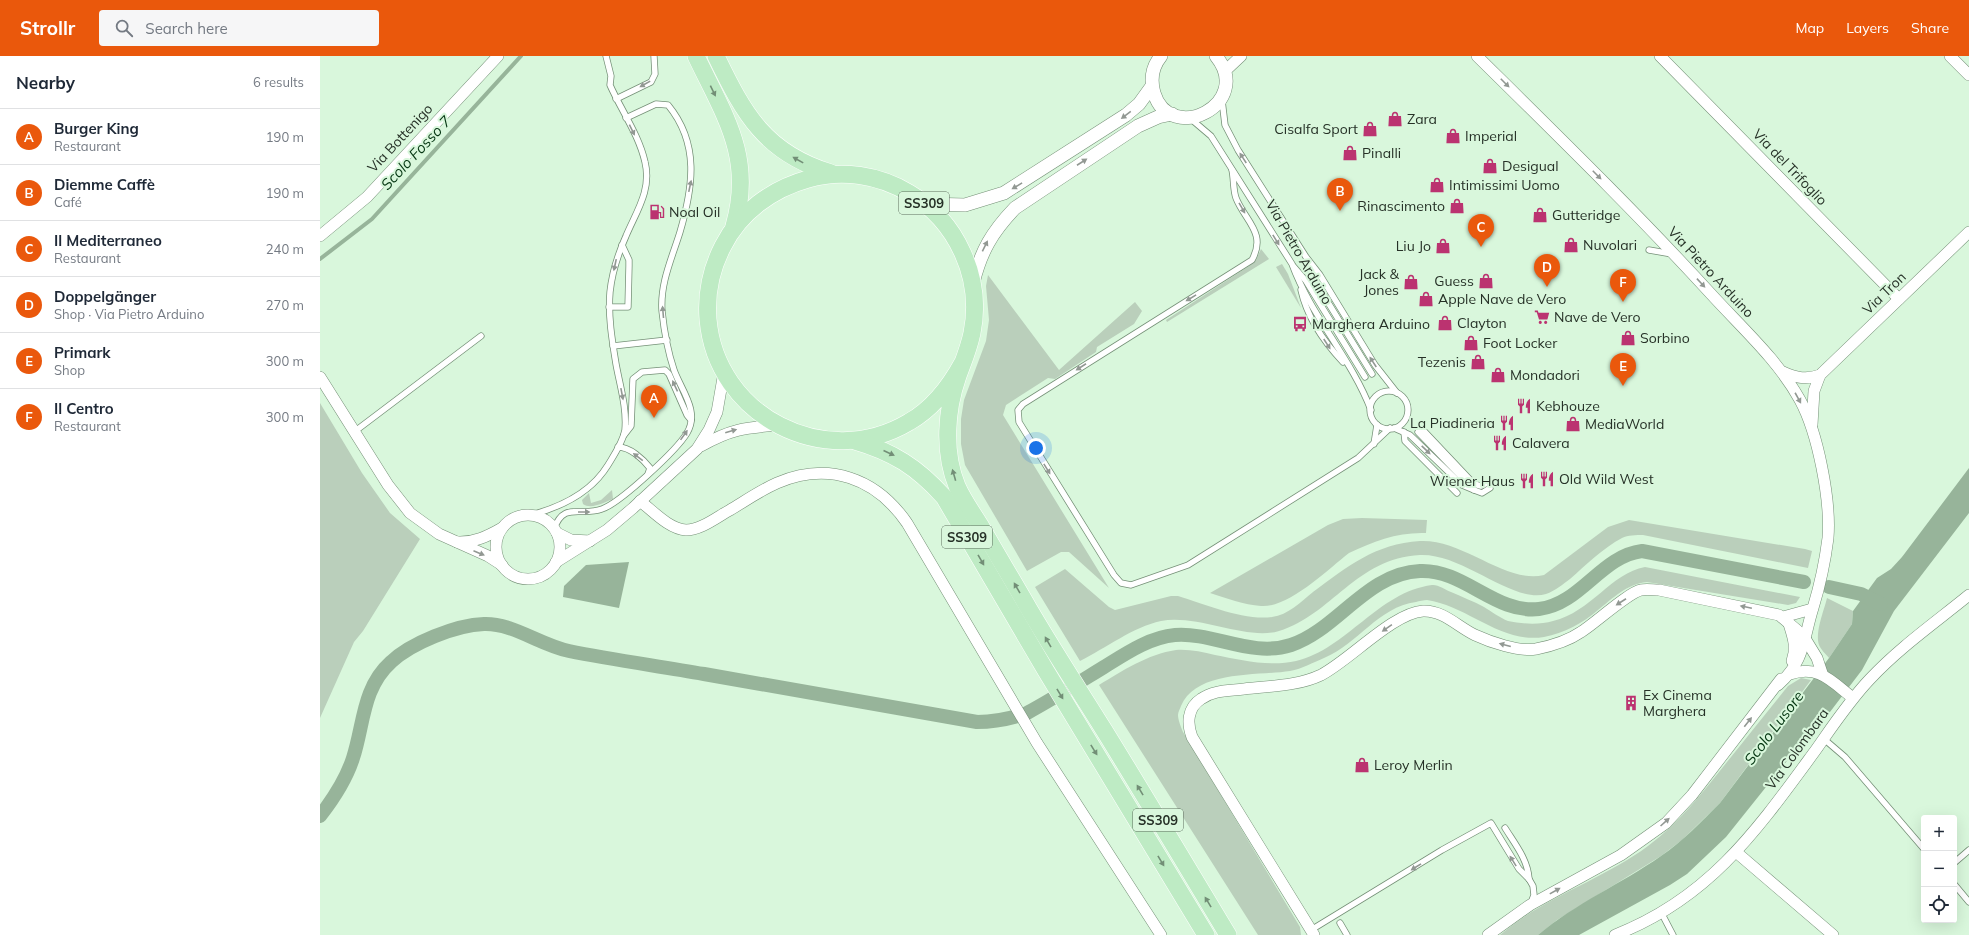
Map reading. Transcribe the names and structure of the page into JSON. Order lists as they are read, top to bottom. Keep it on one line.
{"streets":{"main road":["SS309"],"street":["Via Bottenigo","Via del Trifoglio","Via Pietro Arduino","Via Tron","Via Colombara"]},"crossings":[["Via del Trifoglio","Via Tron"],["Via Pietro Arduino","Via Tron"]],"water":["Scolo Fosso 7","Scolo Lusore"],"places":{"shop":["Zara","Cisalfa Sport","Imperial","Pinalli","Desigual","Intimissimi Uomo","Rinascimento","Gutteridge","Nuvolari","Liu Jo","Guess","Jack & Jones","Apple Nave de Vero","Clayton","Sorbino","Foot Locker","Tezenis","Mondadori","MediaWorld","Leroy Merlin"],"fuel station":["Noal Oil"],"supermarket":["Nave de Vero"],"bus stop":["Marghera Arduino"],"restaurant":["Kebhouze","La Piadineria","Calavera","Old Wild West","Wiener Haus"],"building":["Ex Cinema Marghera"]},"page":{"header":"Strollr","search":"Search here","nav":["Map","Layers","Share"],"heading":["Nearby","6 results"],"list":[{"mark":"A","name":"Burger King","note":"Restaurant","value":"190 m"},{"mark":"B","name":"Diemme Caffè","note":"Café","value":"190 m"},{"mark":"C","name":"Il Mediterraneo","note":"Restaurant","value":"240 m"},{"mark":"D","name":"Doppelgänger","note":"Shop · Via Pietro Arduino","value":"270 m"},{"mark":"E","name":"Primark","note":"Shop","value":"300 m"},{"mark":"F","name":"Il Centro","note":"Restaurant","value":"300 m"}],"pins":["B","C","D","F","E","A"],"map_buttons":["+","−"]}}
